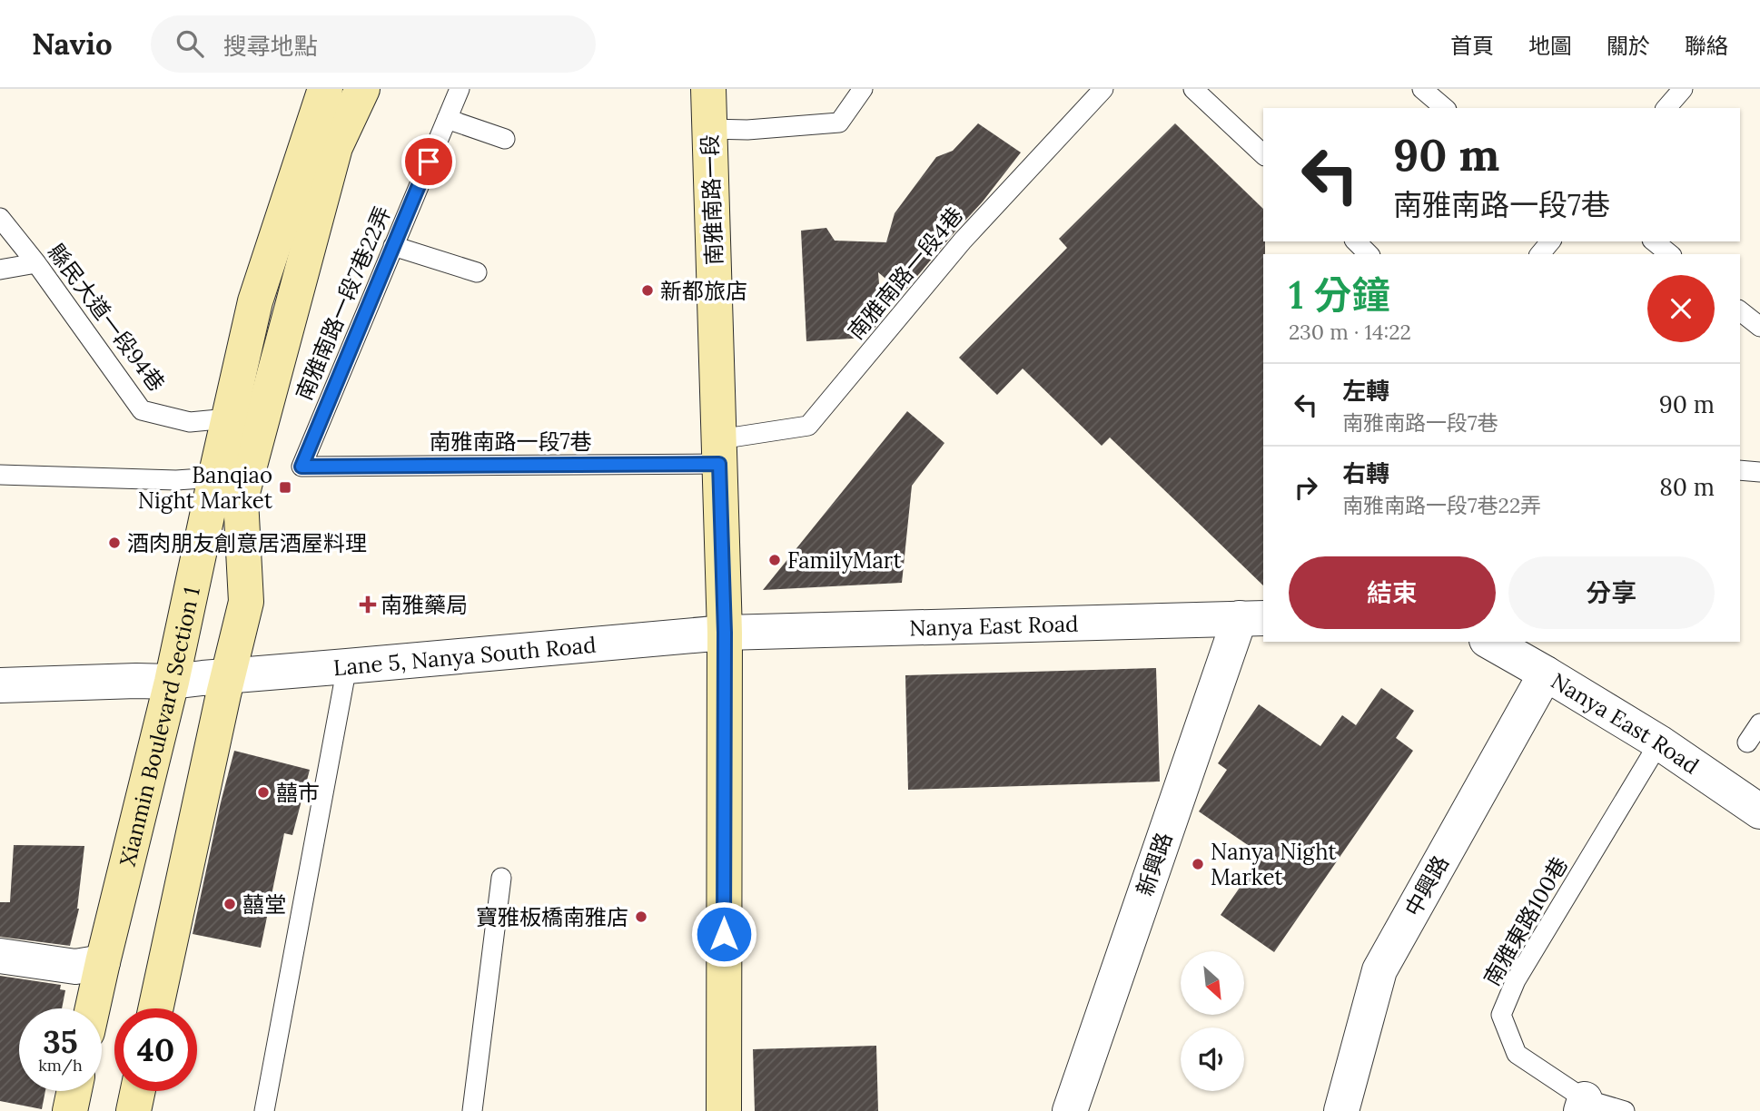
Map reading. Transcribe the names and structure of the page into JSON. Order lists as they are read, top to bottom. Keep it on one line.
{"streets":{"main road":["南雅南路一段","Xianmin Boulevard Section 1"],"street":["Nanya East Road","Lane 5, Nanya South Road","新興路","中興路"],"lane":["南雅南路一段4巷","南雅南路一段7巷22弄","縣民大道一段94巷","南雅南路一段7巷","南雅東路100巷"]},"crossings":[["南雅南路一段","南雅南路一段4巷"],["南雅南路一段","南雅南路一段7巷"],["南雅南路一段","Nanya East Road"],["南雅南路一段","Lane 5, Nanya South Road"],["南雅南路一段4巷","南雅南路一段7巷"],["南雅南路一段7巷22弄","南雅南路一段7巷"],["縣民大道一段94巷","Xianmin Boulevard Section 1"],["Nanya East Road","Lane 5, Nanya South Road"],["Nanya East Road","新興路"],["Nanya East Road","中興路"],["Nanya East Road","南雅東路100巷"],["Lane 5, Nanya South Road","Xianmin Boulevard Section 1"]],"places":{"other":["新都旅店","酒肉朋友創意居酒屋料理","FamilyMart","囍市","Nanya Night Market","囍堂","寶雅板橋南雅店"],"transit":["Banqiao Night Market"],"health":["南雅藥局"]},"north":"bottom right","page":{"header":"Navio","search":"搜尋地點","nav":["首頁","地圖","關於","聯絡"],"turn":["90 m","南雅南路一段7巷"],"heading":["1 分鐘","230 m · 14:22"],"list":[{"name":"左轉","note":"南雅南路一段7巷","value":"90 m"},{"name":"右轉","note":"南雅南路一段7巷22弄","value":"80 m"}],"buttons":["結束","分享"],"speed":"35 km/h","limit":"40"}}
